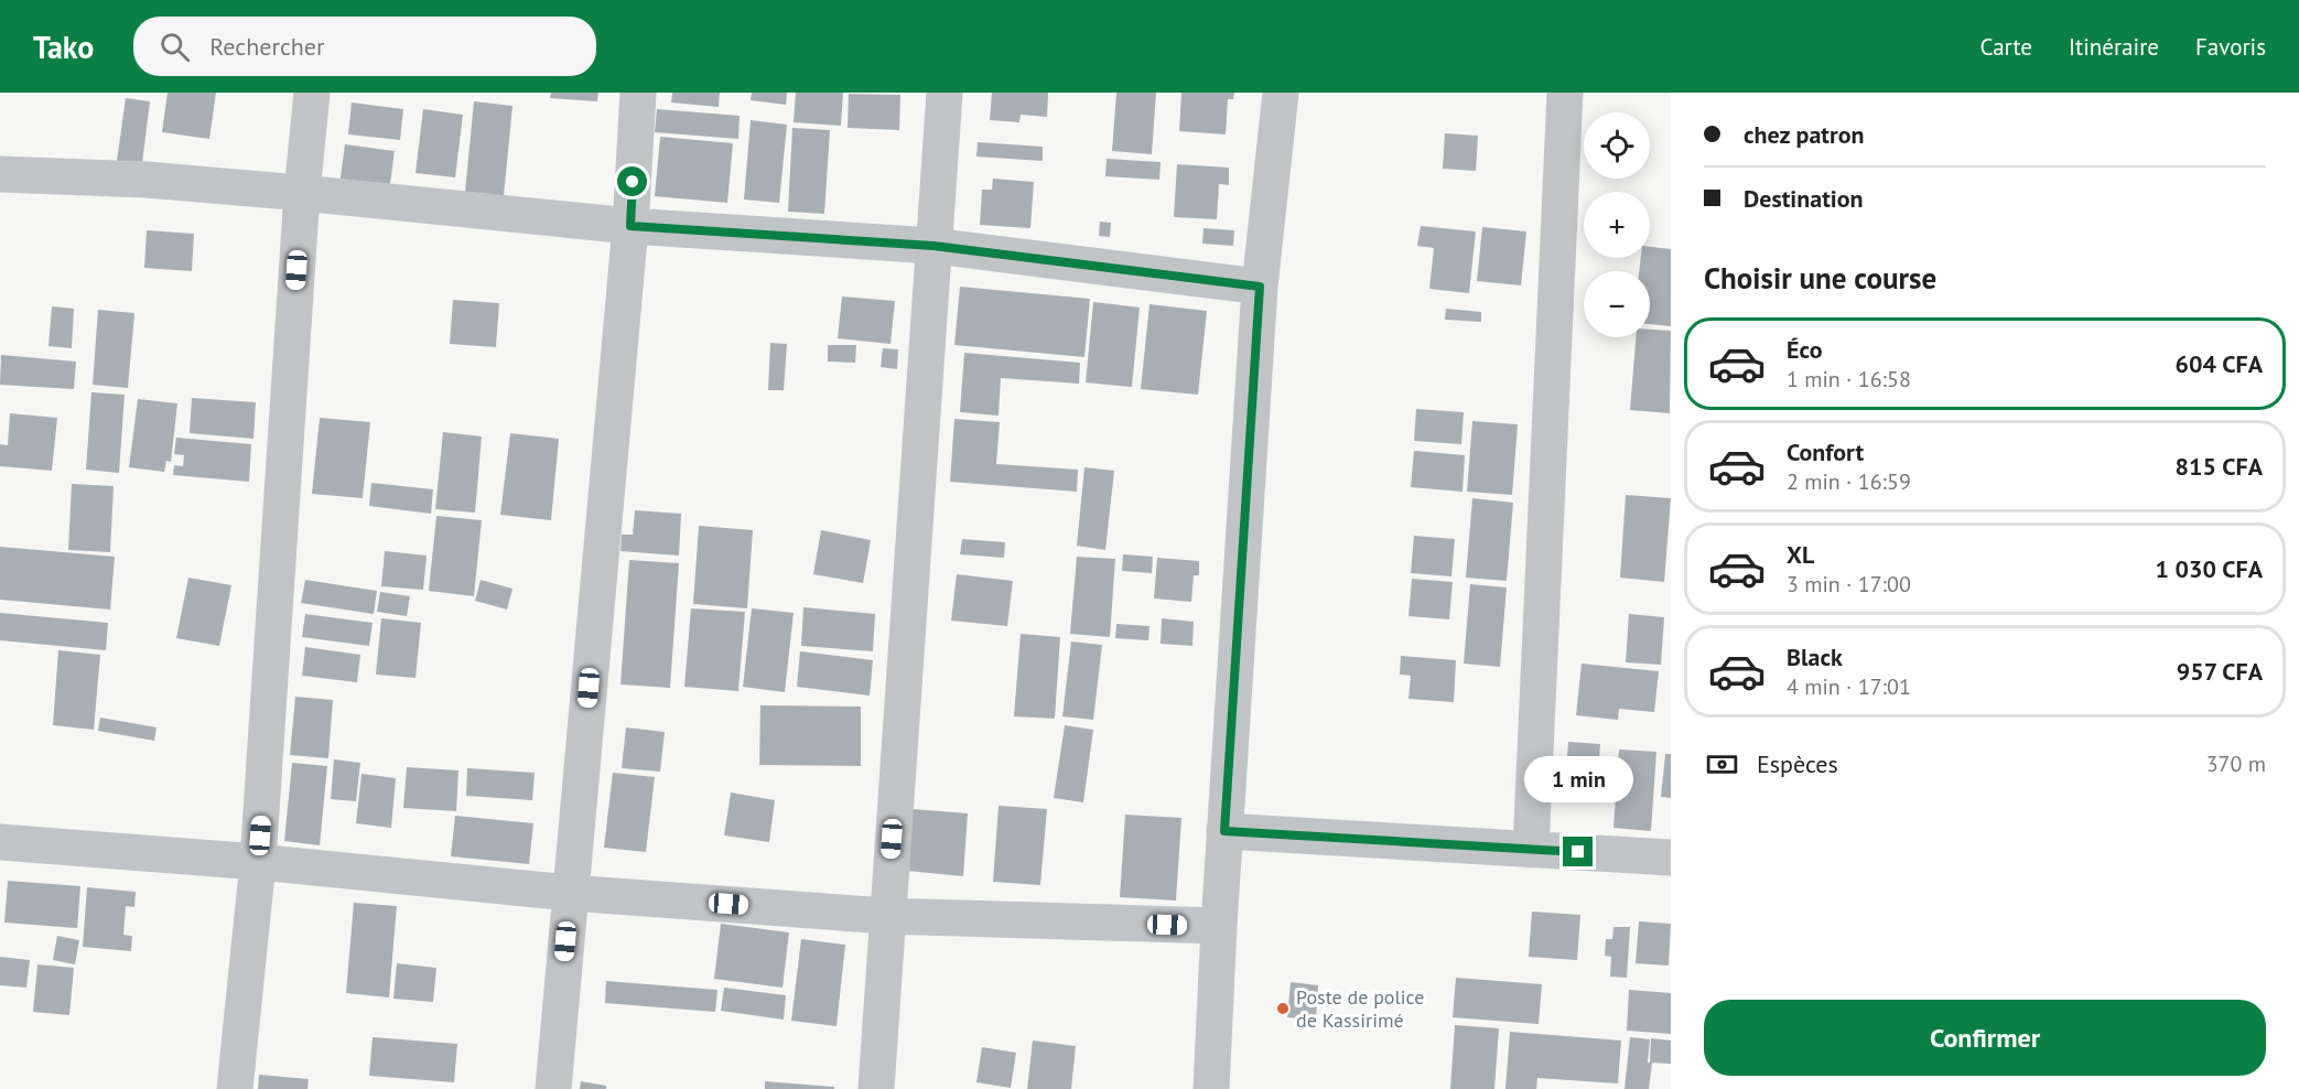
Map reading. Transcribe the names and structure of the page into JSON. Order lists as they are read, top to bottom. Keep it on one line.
{"places":["Poste de police de Kassirimé"],"page":{"header":"Tako","search":"Rechercher","nav":["Carte","Itinéraire","Favoris"],"banner":["chez patron","Destination"],"map_buttons":["+","−"],"heading":"Choisir une course","list":[{"name":"Éco","note":"1 min · 16:58","value":"604 CFA"},{"name":"Confort","note":"2 min · 16:59","value":"815 CFA"},{"name":"XL","note":"3 min · 17:00","value":"1 030 CFA"},{"name":"Black","note":"4 min · 17:01","value":"957 CFA"}],"pay":["Espèces","370 m"],"bubble":"1 min","buttons":"Confirmer"}}
